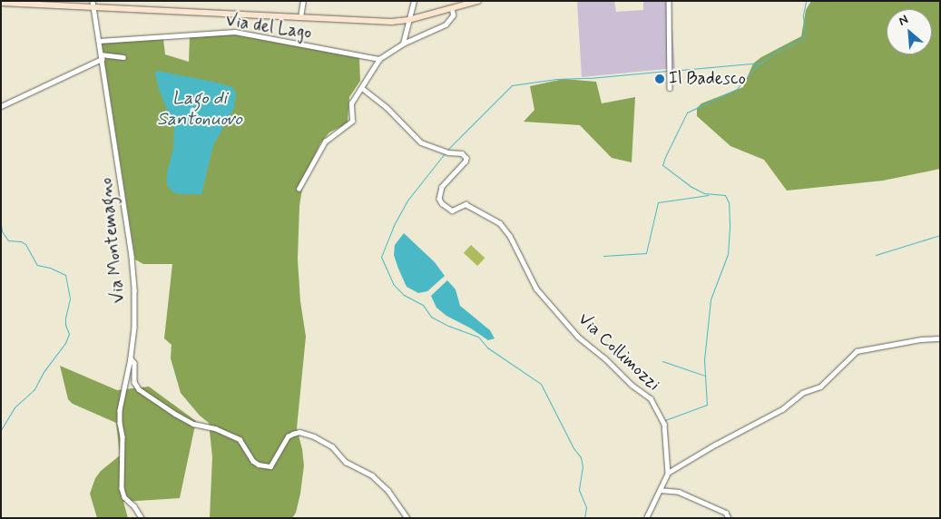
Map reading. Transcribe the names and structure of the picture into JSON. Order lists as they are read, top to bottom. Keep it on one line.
{"streets":{"street":["Via del Lago","Via Montemagno","Via Collimozzi"]},"crossings":[["Via del Lago","Via Montemagno"]],"water":["Lago di Santonuovo"],"places":["Il Badesco"],"north":"top left"}
